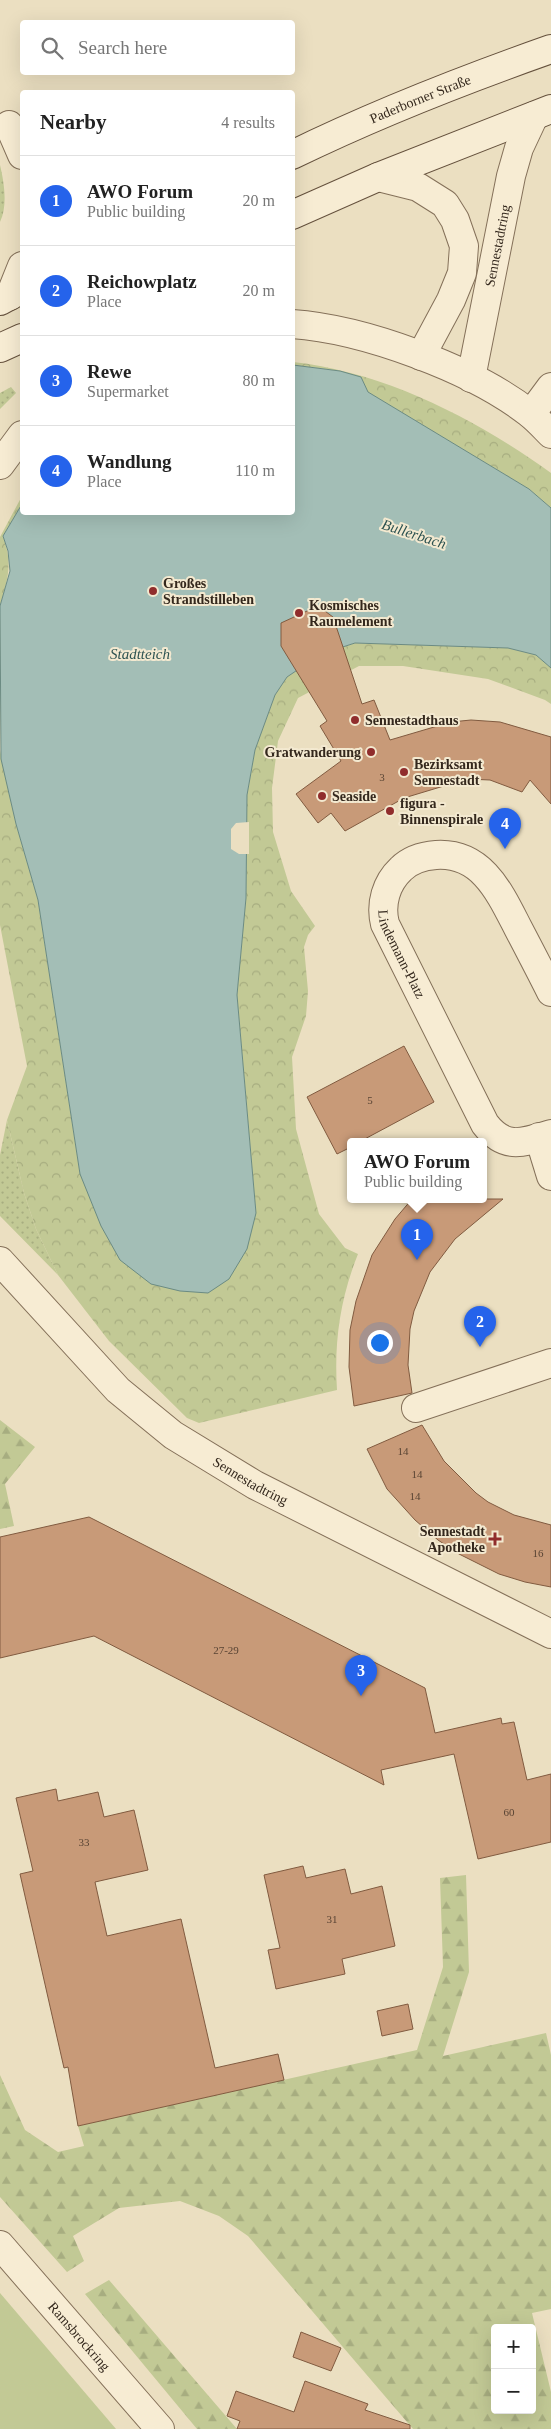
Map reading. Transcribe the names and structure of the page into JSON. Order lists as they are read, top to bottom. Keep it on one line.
{"streets":{"street":["Paderborner Straße","Sennestadtring","Lindemann-Platz","Ramsbrockring"]},"water":["Bullerbach","Stadtteich"],"places":{"other":["Großes Strandstilleben","Kosmisches Raumelement","Sennestadthaus","Gratwanderung","Bezirksamt Sennestadt","Seaside","figura - Binnenspirale"],"health":["Sennestadt Apotheke"]},"house_numbers":["3","5","14","14","14","16","27-29","60","33","31"],"page":{"search":"Search here","heading":["Nearby","4 results"],"list":[{"mark":"1","name":"AWO Forum","note":"Public building","value":"20 m"},{"mark":"2","name":"Reichowplatz","note":"Place","value":"20 m"},{"mark":"3","name":"Rewe","note":"Supermarket","value":"80 m"},{"mark":"4","name":"Wandlung","note":"Place","value":"110 m"}],"pins":["4","1","2","3"],"popup":["AWO Forum","Public building"],"map_buttons":["+","−"]}}
